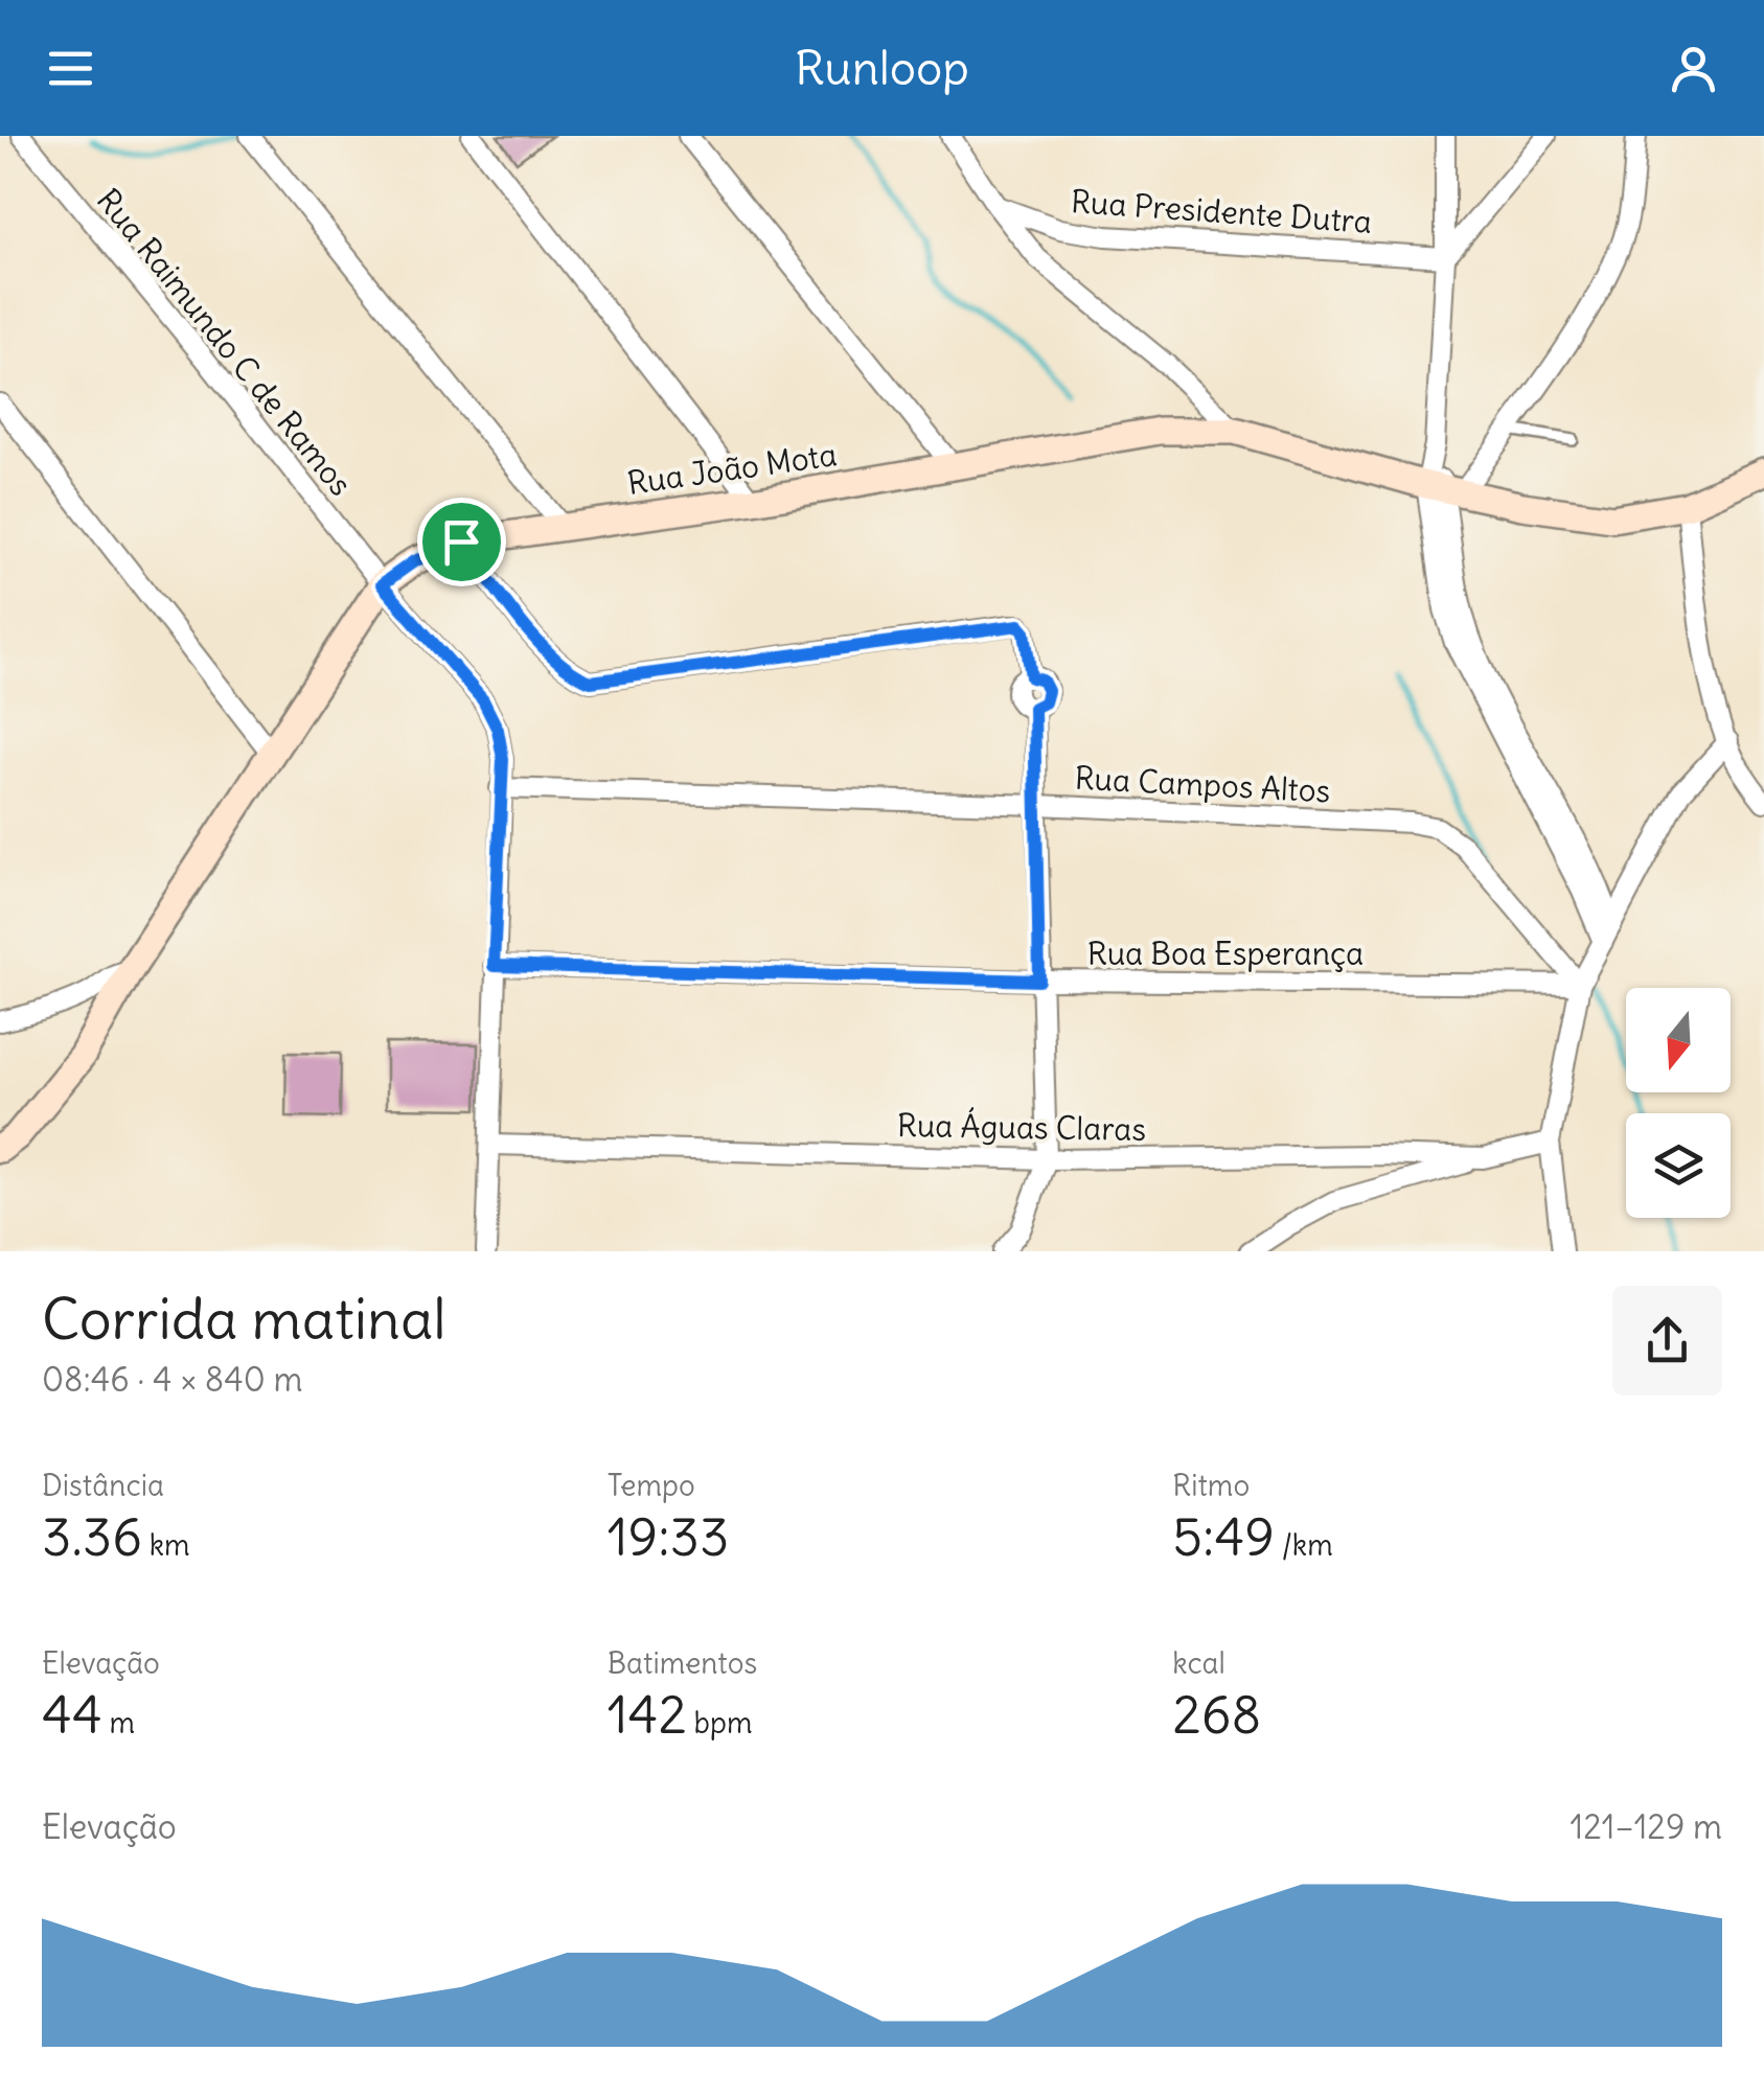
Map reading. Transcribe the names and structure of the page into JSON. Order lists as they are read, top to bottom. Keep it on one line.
{"streets":{"main road":["Rua João Mota"],"street":["Rua Presidente Dutra","Rua Raimundo C de Ramos","Rua Campos Altos","Rua Boa Esperança","Rua Águas Claras"]},"crossings":[["Rua Raimundo C de Ramos","Rua João Mota"],["Rua Raimundo C de Ramos","Rua Campos Altos"],["Rua Raimundo C de Ramos","Rua Boa Esperança"],["Rua Raimundo C de Ramos","Rua Águas Claras"],["Rua Campos Altos","Rua Boa Esperança"]],"north":"bottom","page":{"header":"Runloop","heading":["Corrida matinal","08:46 · 4 × 840 m"],"stats":[["Distância","3.36 km"],["Tempo","19:33"],["Ritmo","5:49 /km"],["Elevação","44 m"],["Batimentos","142 bpm"],["kcal","268"]],"chart":["Elevação","121–129 m"]}}
